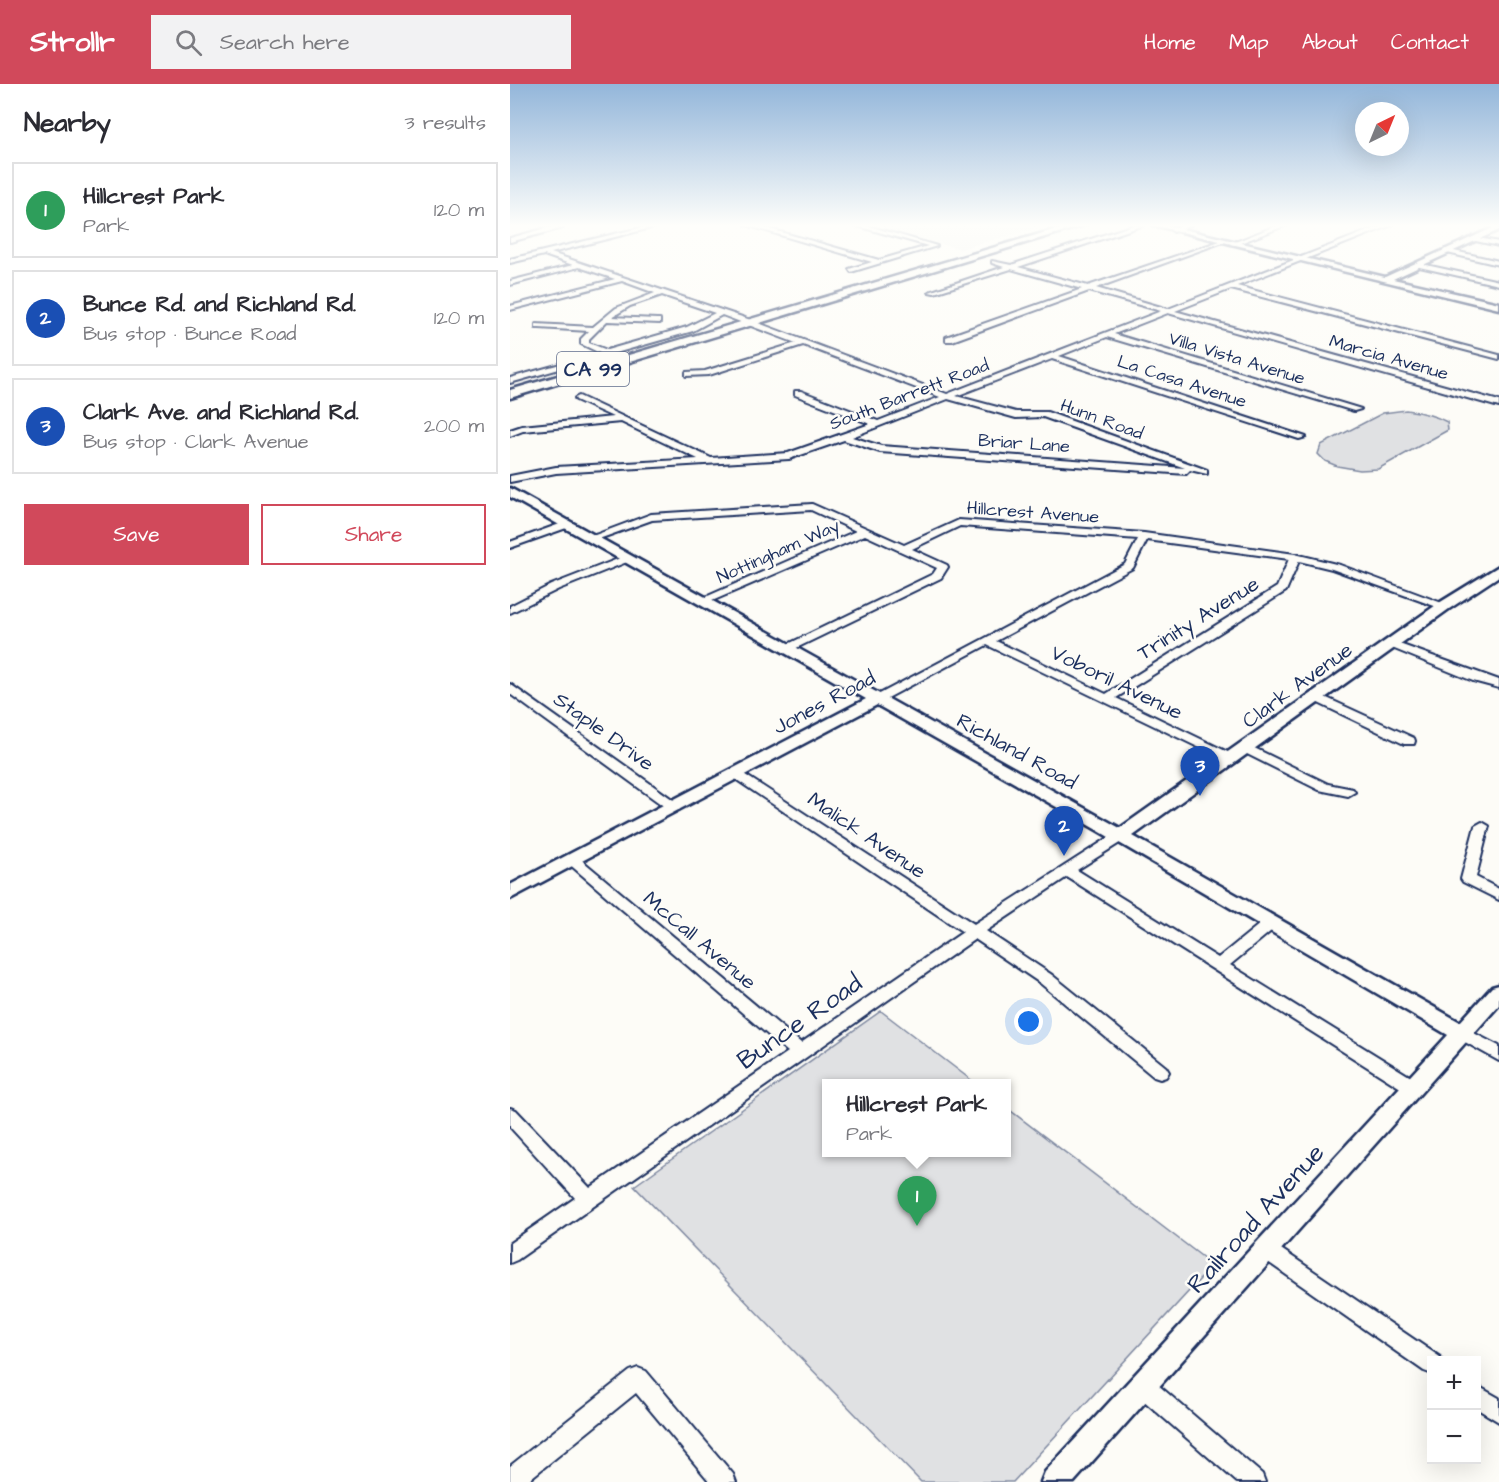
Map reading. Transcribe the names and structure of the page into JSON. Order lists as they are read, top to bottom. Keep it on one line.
{"streets":{"highway":["CA 99"],"street":["Marcia Avenue","Villa Vista Avenue","La Casa Avenue","South Barrett Road","Hunn Road","Briar Lane","Hillcrest Avenue","Nottingham Way","Trinity Avenue","Voboril Avenue","Clark Avenue","Jones Road","Staple Drive","Richland Road","Malick Avenue","McCall Avenue","Bunce Road","Railroad Avenue"]},"crossings":[["Marcia Avenue","South Barrett Road"],["Villa Vista Avenue","South Barrett Road"],["CA 99","Hunn Road"],["La Casa Avenue","South Barrett Road"],["South Barrett Road","Hunn Road"],["South Barrett Road","Briar Lane"],["Hunn Road","Briar Lane"],["Hillcrest Avenue","Trinity Avenue"],["Hillcrest Avenue","Clark Avenue"],["Hillcrest Avenue","Jones Road"],["Nottingham Way","Richland Road"],["Trinity Avenue","Voboril Avenue"],["Voboril Avenue","Clark Avenue"],["Voboril Avenue","Jones Road"],["Clark Avenue","Richland Road"],["Clark Avenue","Bunce Road"],["Jones Road","Staple Drive"],["Jones Road","Richland Road"],["Jones Road","Malick Avenue"],["Jones Road","McCall Avenue"],["Richland Road","Bunce Road"],["Richland Road","Railroad Avenue"],["Malick Avenue","Bunce Road"],["McCall Avenue","Bunce Road"]],"north":"top right","page":{"header":"Strollr","search":"Search here","nav":["Home","Map","About","Contact"],"heading":["Nearby","3 results"],"list":[{"mark":"1","name":"Hillcrest Park","note":"Park","value":"120 m"},{"mark":"2","name":"Bunce Rd. and Richland Rd.","note":"Bus stop · Bunce Road","value":"120 m"},{"mark":"3","name":"Clark Ave. and Richland Rd.","note":"Bus stop · Clark Avenue","value":"200 m"}],"buttons":["Save","Share"],"pins":["3","2","1"],"popup":["Hillcrest Park","Park"],"map_buttons":["+","−"]}}
